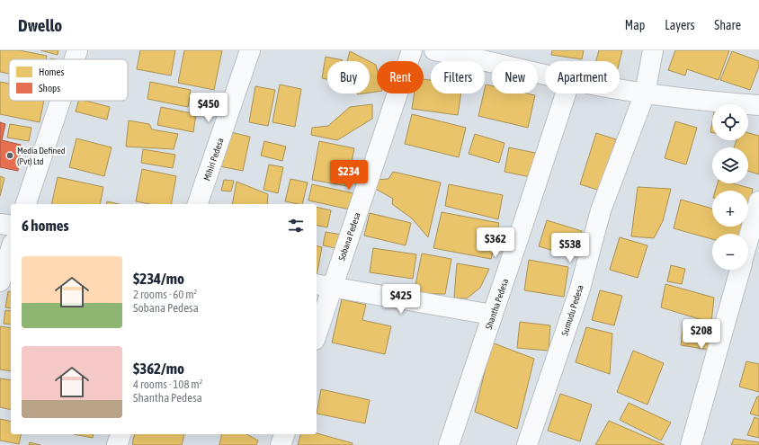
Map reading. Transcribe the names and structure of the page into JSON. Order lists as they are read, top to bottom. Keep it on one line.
{"streets":{"street":["Mihiri Pedesa","Sobana Pedesa","Shantha Pedesa","Sumudu Pedesa"]},"places":["Media Defined (Pvt) Ltd"],"legend":["Homes","Shops"],"page":{"header":"Dwello","nav":["Map","Layers","Share"],"chip":["Buy","Rent","Filters","New","Apartment"],"price":["$450","$234","$362","$538","$425","$208"],"map_buttons":["+","−"],"heading":"6 homes","list":[{"name":"$234/mo","note":"2 rooms · 60 m² · Sobana Pedesa"},{"name":"$362/mo","note":"4 rooms · 108 m² · Shantha Pedesa"}]}}
